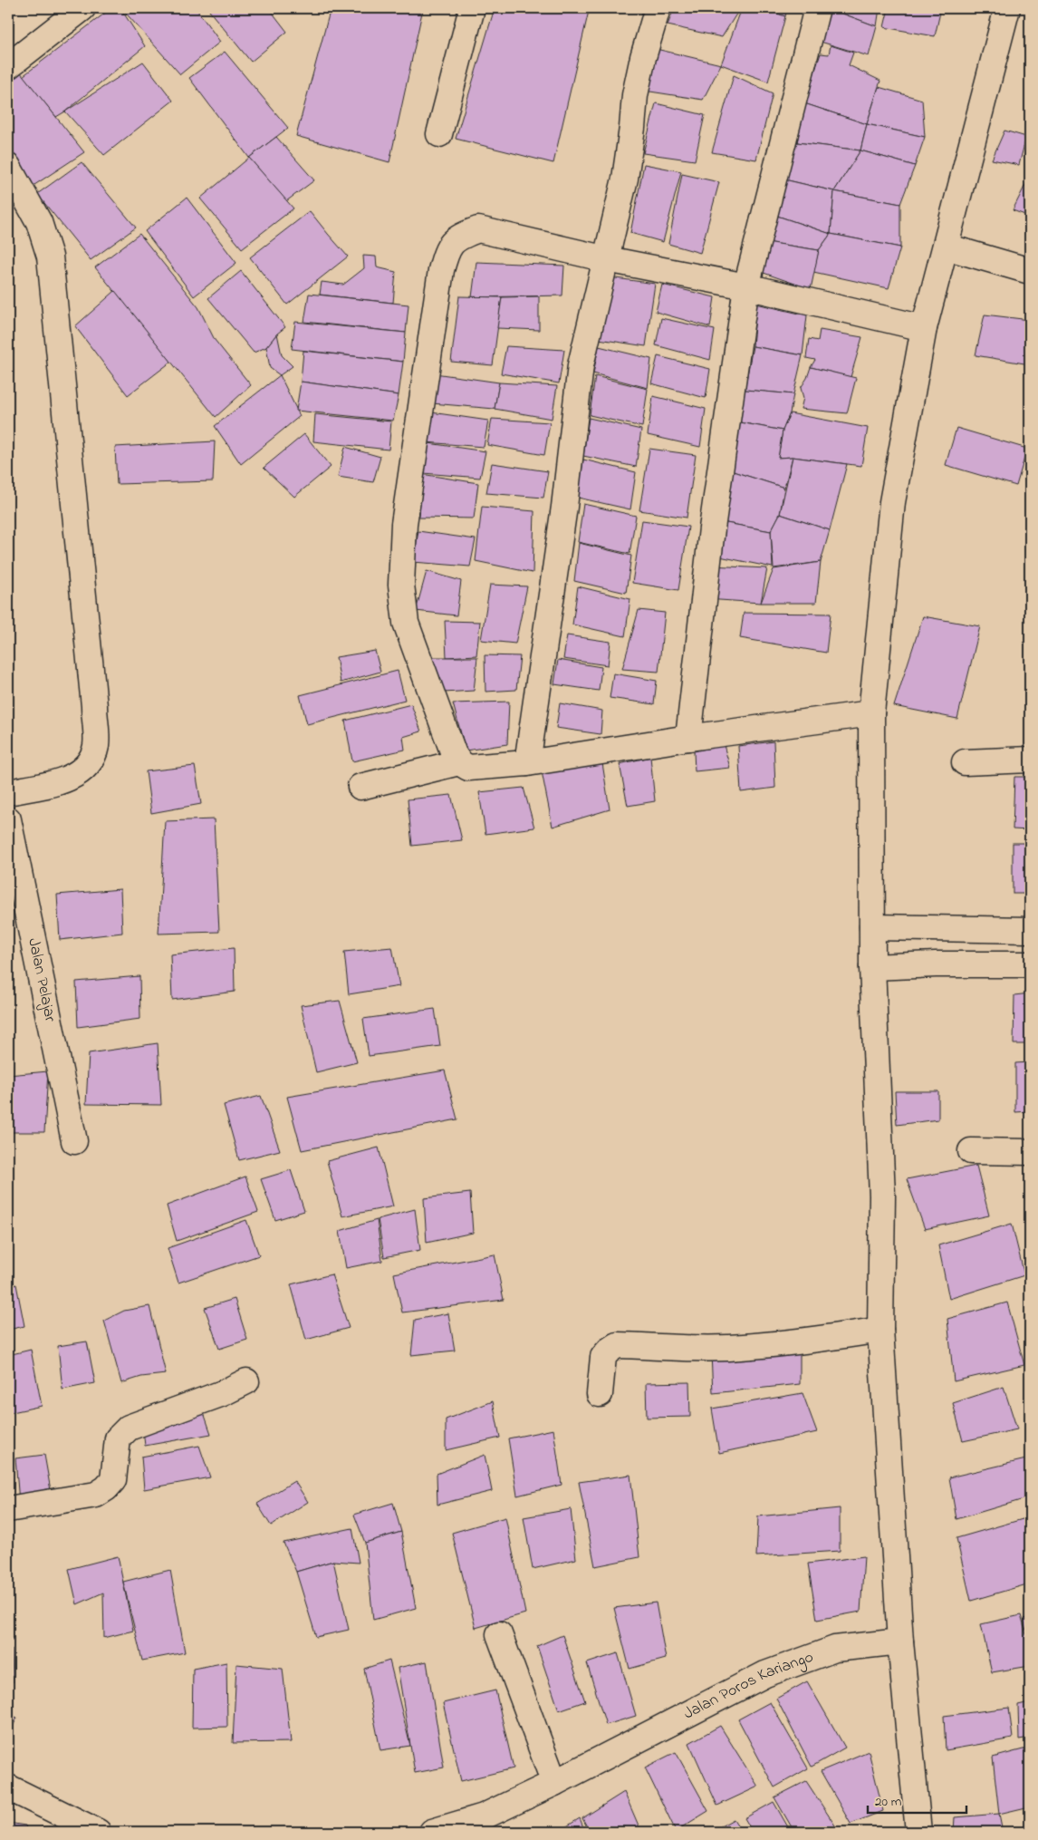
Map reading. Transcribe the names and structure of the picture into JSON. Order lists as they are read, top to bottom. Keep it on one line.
{"streets":{"street":["Jalan Pelajar","Jalan Poros Kariango"]},"scale_bar":"20 m"}
